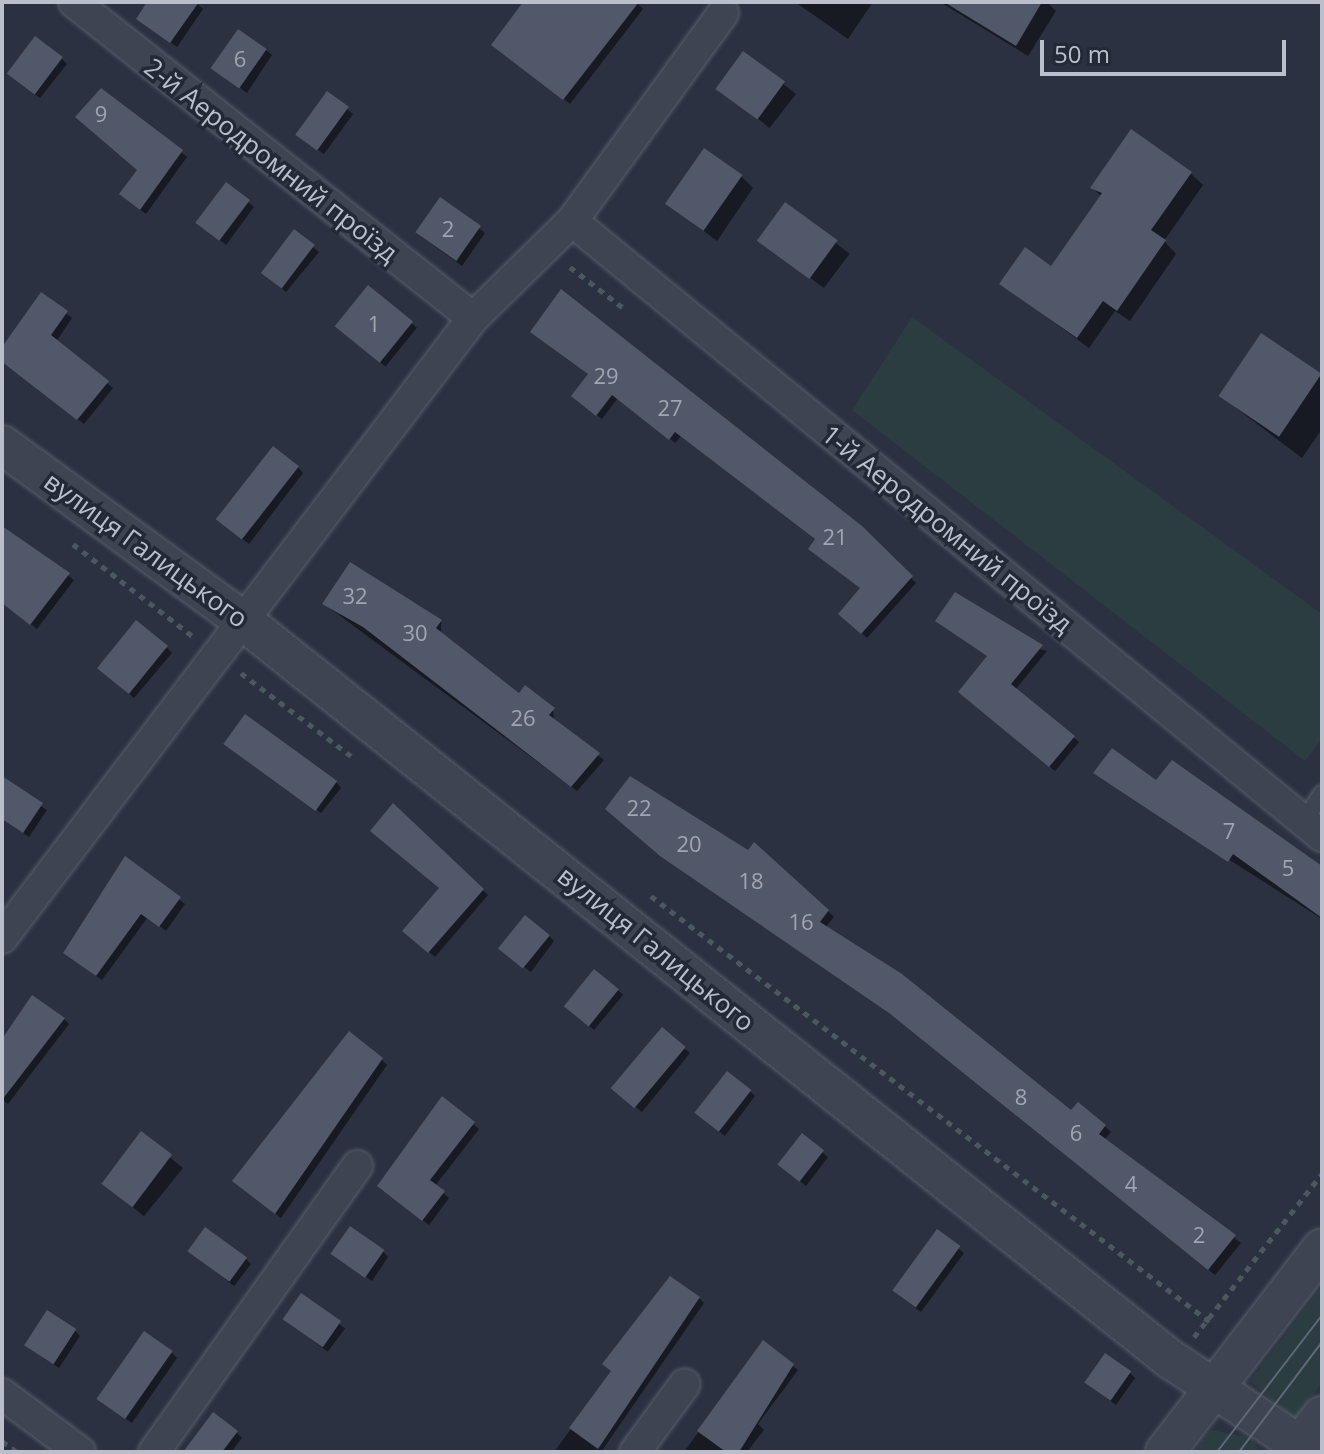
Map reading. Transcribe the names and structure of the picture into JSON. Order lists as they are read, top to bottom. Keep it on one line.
{"streets":{"street":["2-й Аеродромний проїзд","1-й Аеродромний проїзд","вулиця Галицького"]},"house_numbers":["6","9","2","1","29","27","21","32","30","26","22","7","20","5","18","16","8","6","4","2"],"scale_bar":"50 m"}
